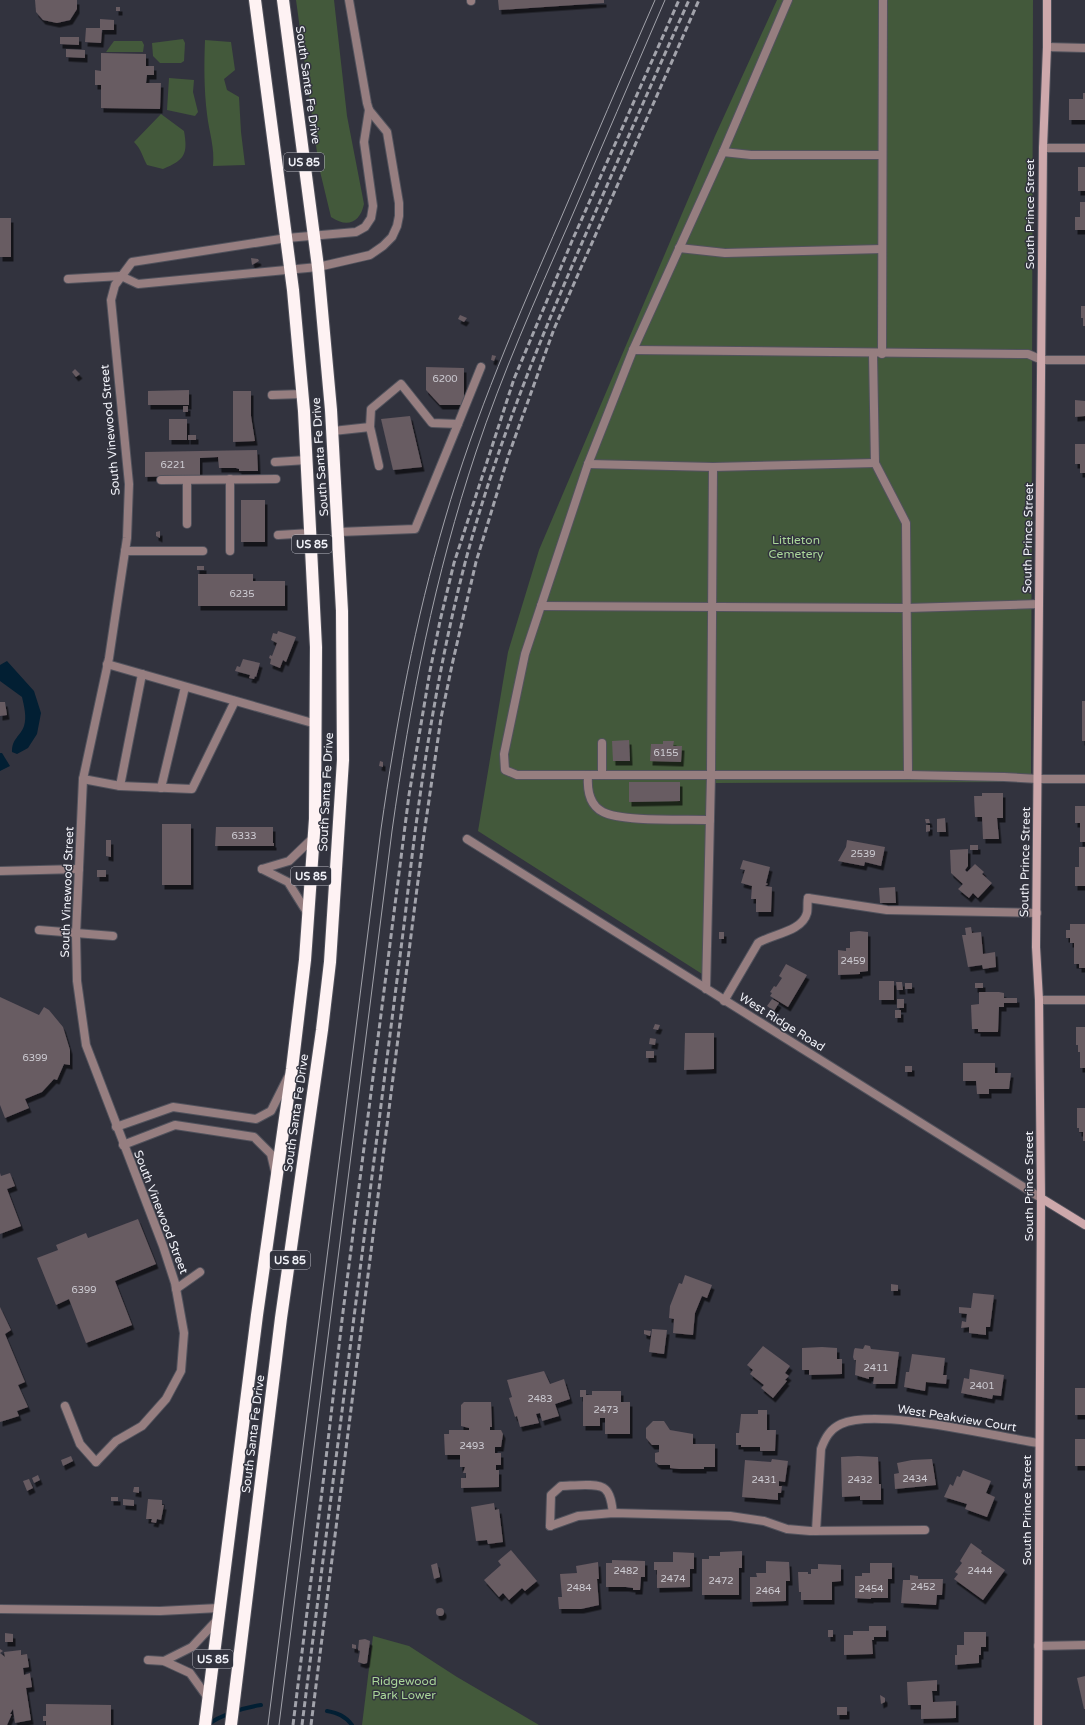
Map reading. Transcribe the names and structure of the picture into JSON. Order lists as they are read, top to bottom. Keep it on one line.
{"streets":{"highway":["South Santa Fe Drive","US 85"],"street":["South Prince Street","South Vinewood Street","West Ridge Road","West Peakview Court"]},"crossings":[["South Santa Fe Drive","South Vinewood Street"],["South Prince Street","West Ridge Road"],["South Prince Street","West Peakview Court"]],"parks":["Littleton Cemetery","Ridgewood Park Lower"],"house_numbers":["6200","6221","6235","6155","6333","2539","2459","6399","6399","2411","2401","2483","2473","2493","2434","2431","2432","2482","2444","2474","2472","2452","2484","2454","2464"]}
